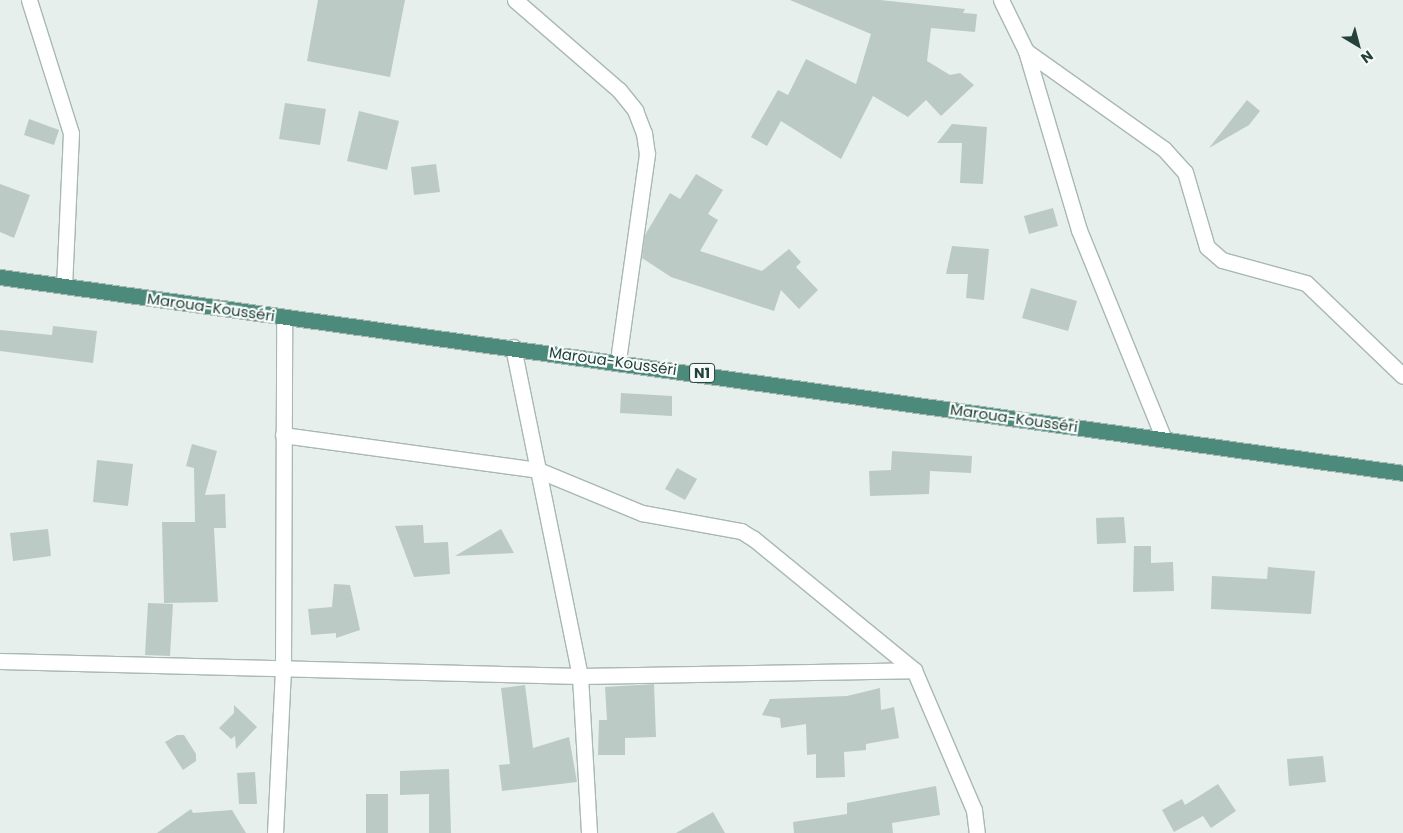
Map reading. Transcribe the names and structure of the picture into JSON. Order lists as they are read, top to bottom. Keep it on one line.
{"streets":{"highway":["Maroua-Kousséri","N1"]},"north":"bottom right"}
